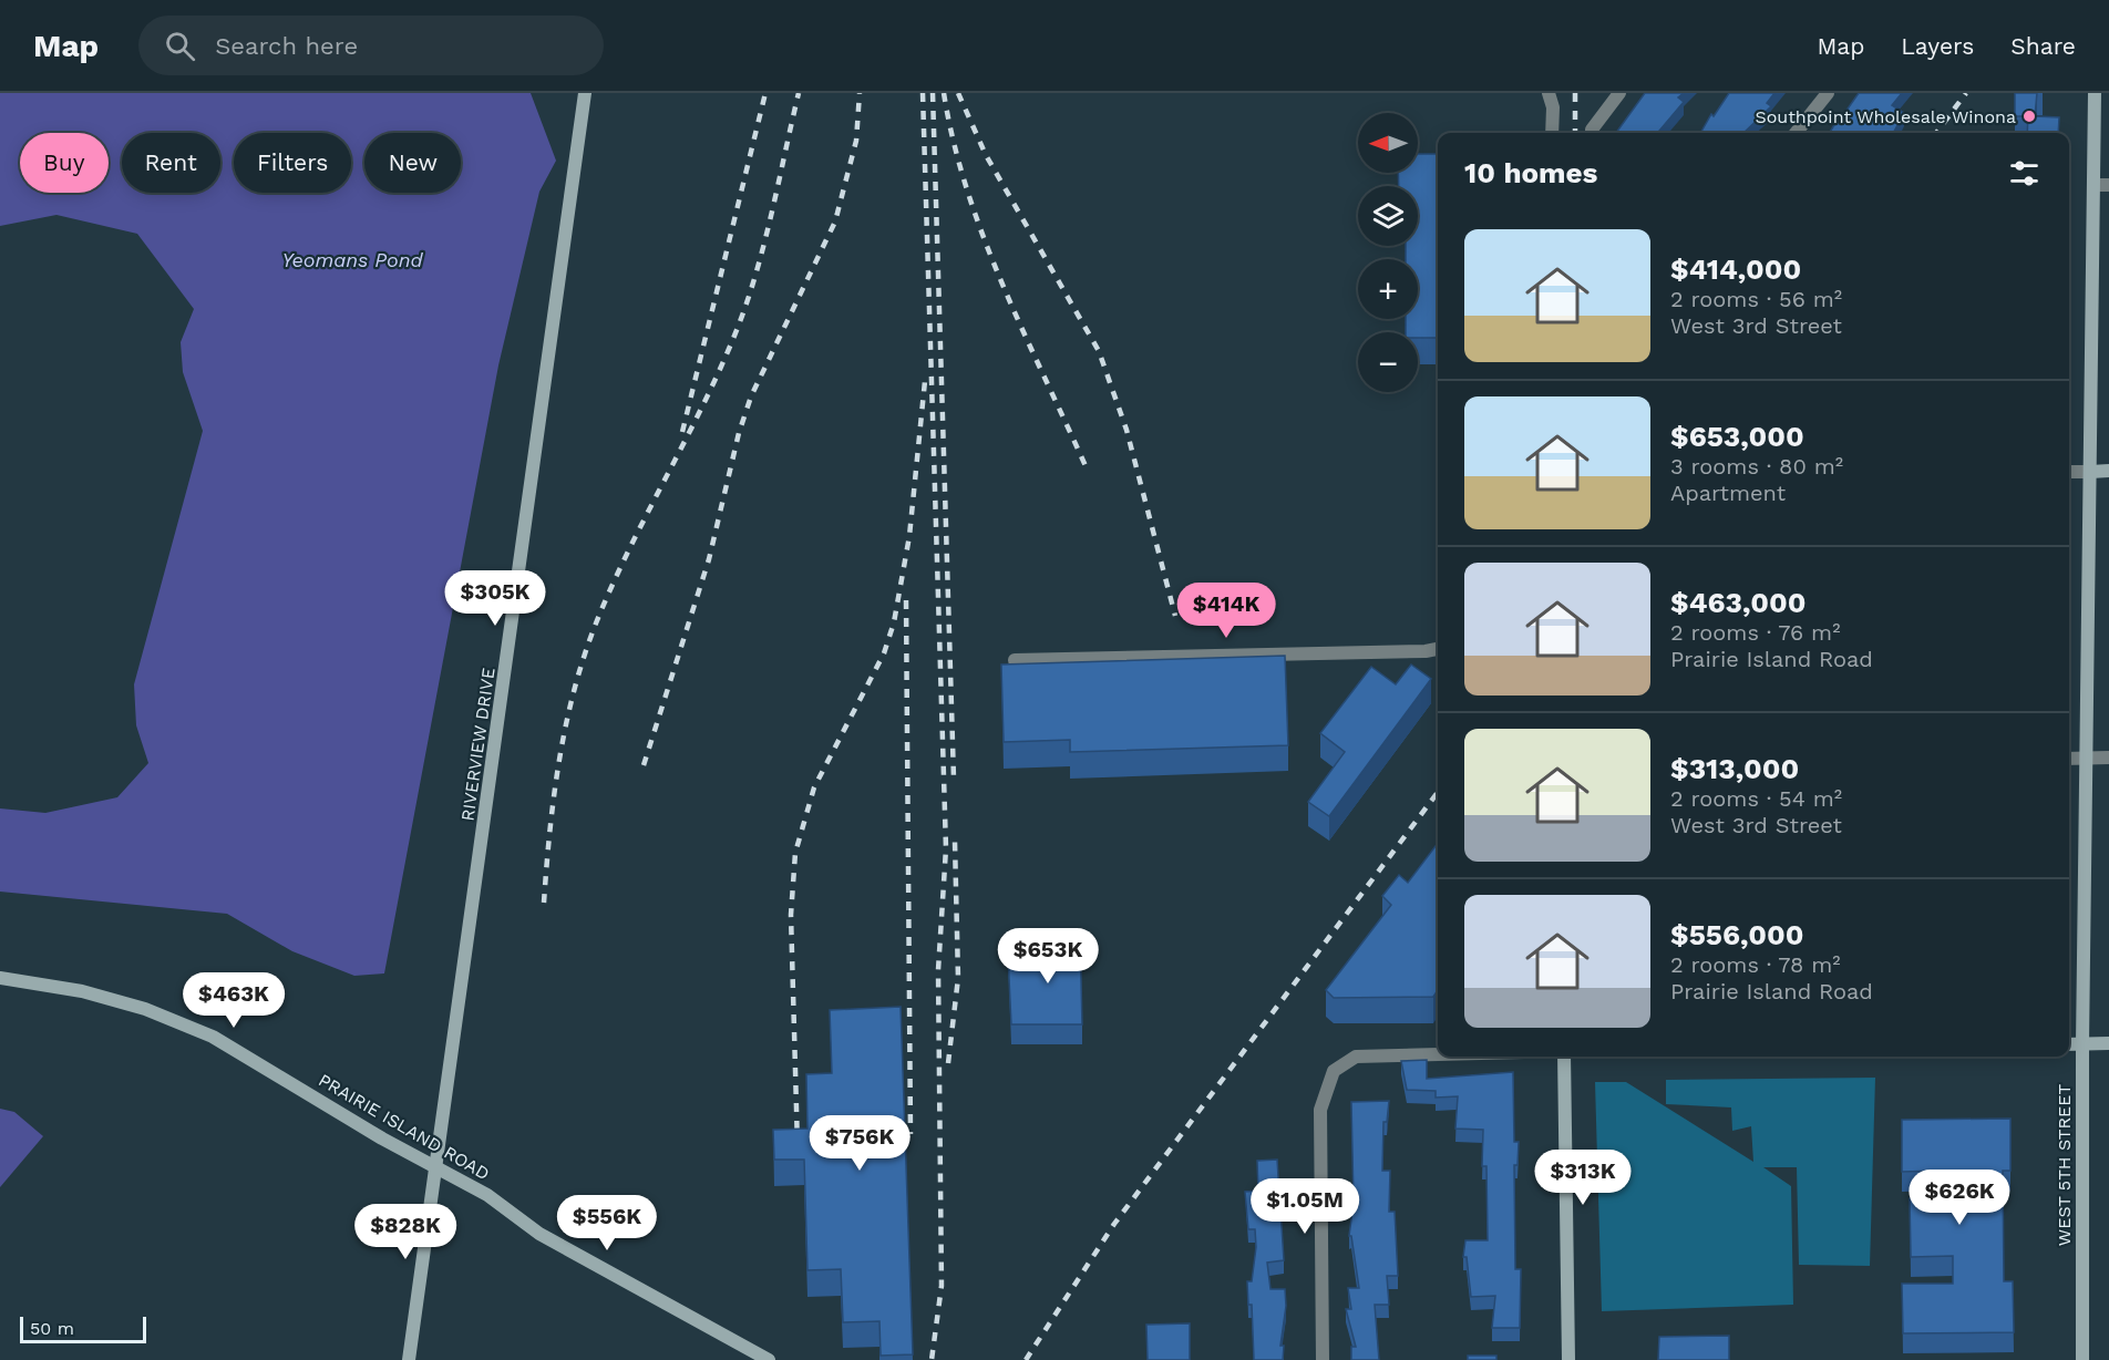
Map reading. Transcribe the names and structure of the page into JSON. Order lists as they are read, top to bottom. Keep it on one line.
{"streets":{"street":["RIVERVIEW DRIVE","PRAIRIE ISLAND ROAD","WEST 5TH STREET"]},"crossings":[["RIVERVIEW DRIVE","PRAIRIE ISLAND ROAD"]],"water":["Yeomans Pond"],"places":["Southpoint Wholesale Winona"],"scale_bar":"50 m","north":"left","page":{"header":"Map","search":"Search here","nav":["Map","Layers","Share"],"map_buttons":["+","−"],"chip":["Buy","Rent","Filters","New"],"heading":"10 homes","list":[{"name":"$414,000","note":"2 rooms · 56 m² · West 3rd Street"},{"name":"$653,000","note":"3 rooms · 80 m² · Apartment"},{"name":"$463,000","note":"2 rooms · 76 m² · Prairie Island Road"},{"name":"$313,000","note":"2 rooms · 54 m² · West 3rd Street"},{"name":"$556,000","note":"2 rooms · 78 m² · Prairie Island Road"}],"price":["$305K","$414K","$653K","$463K","$756K","$313K","$626K","$1.05M","$556K","$828K"],"scale":"50 m"}}
